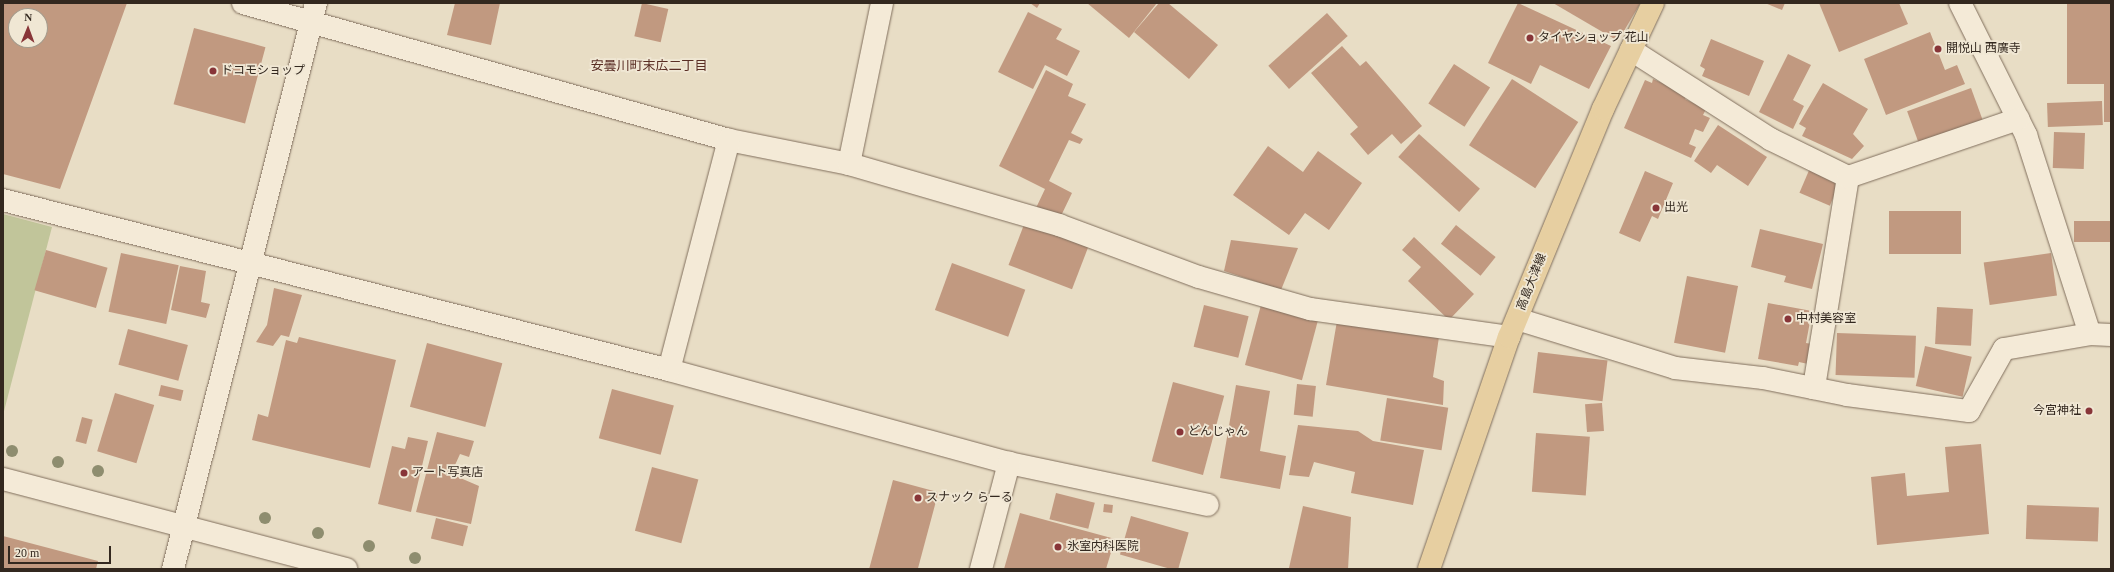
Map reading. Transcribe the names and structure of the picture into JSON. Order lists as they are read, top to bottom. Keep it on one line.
{"streets":{"main road":["高島大津線"]},"districts":["安曇川町末広二丁目"],"places":["タイヤショップ 花山","開悦山 西廣寺","ドコモショップ","出光","中村美容室","今宮神社","どんじゃん","アート写真店","スナック らーる","氷室内科医院"],"scale_bar":"20 m","north":"top"}
